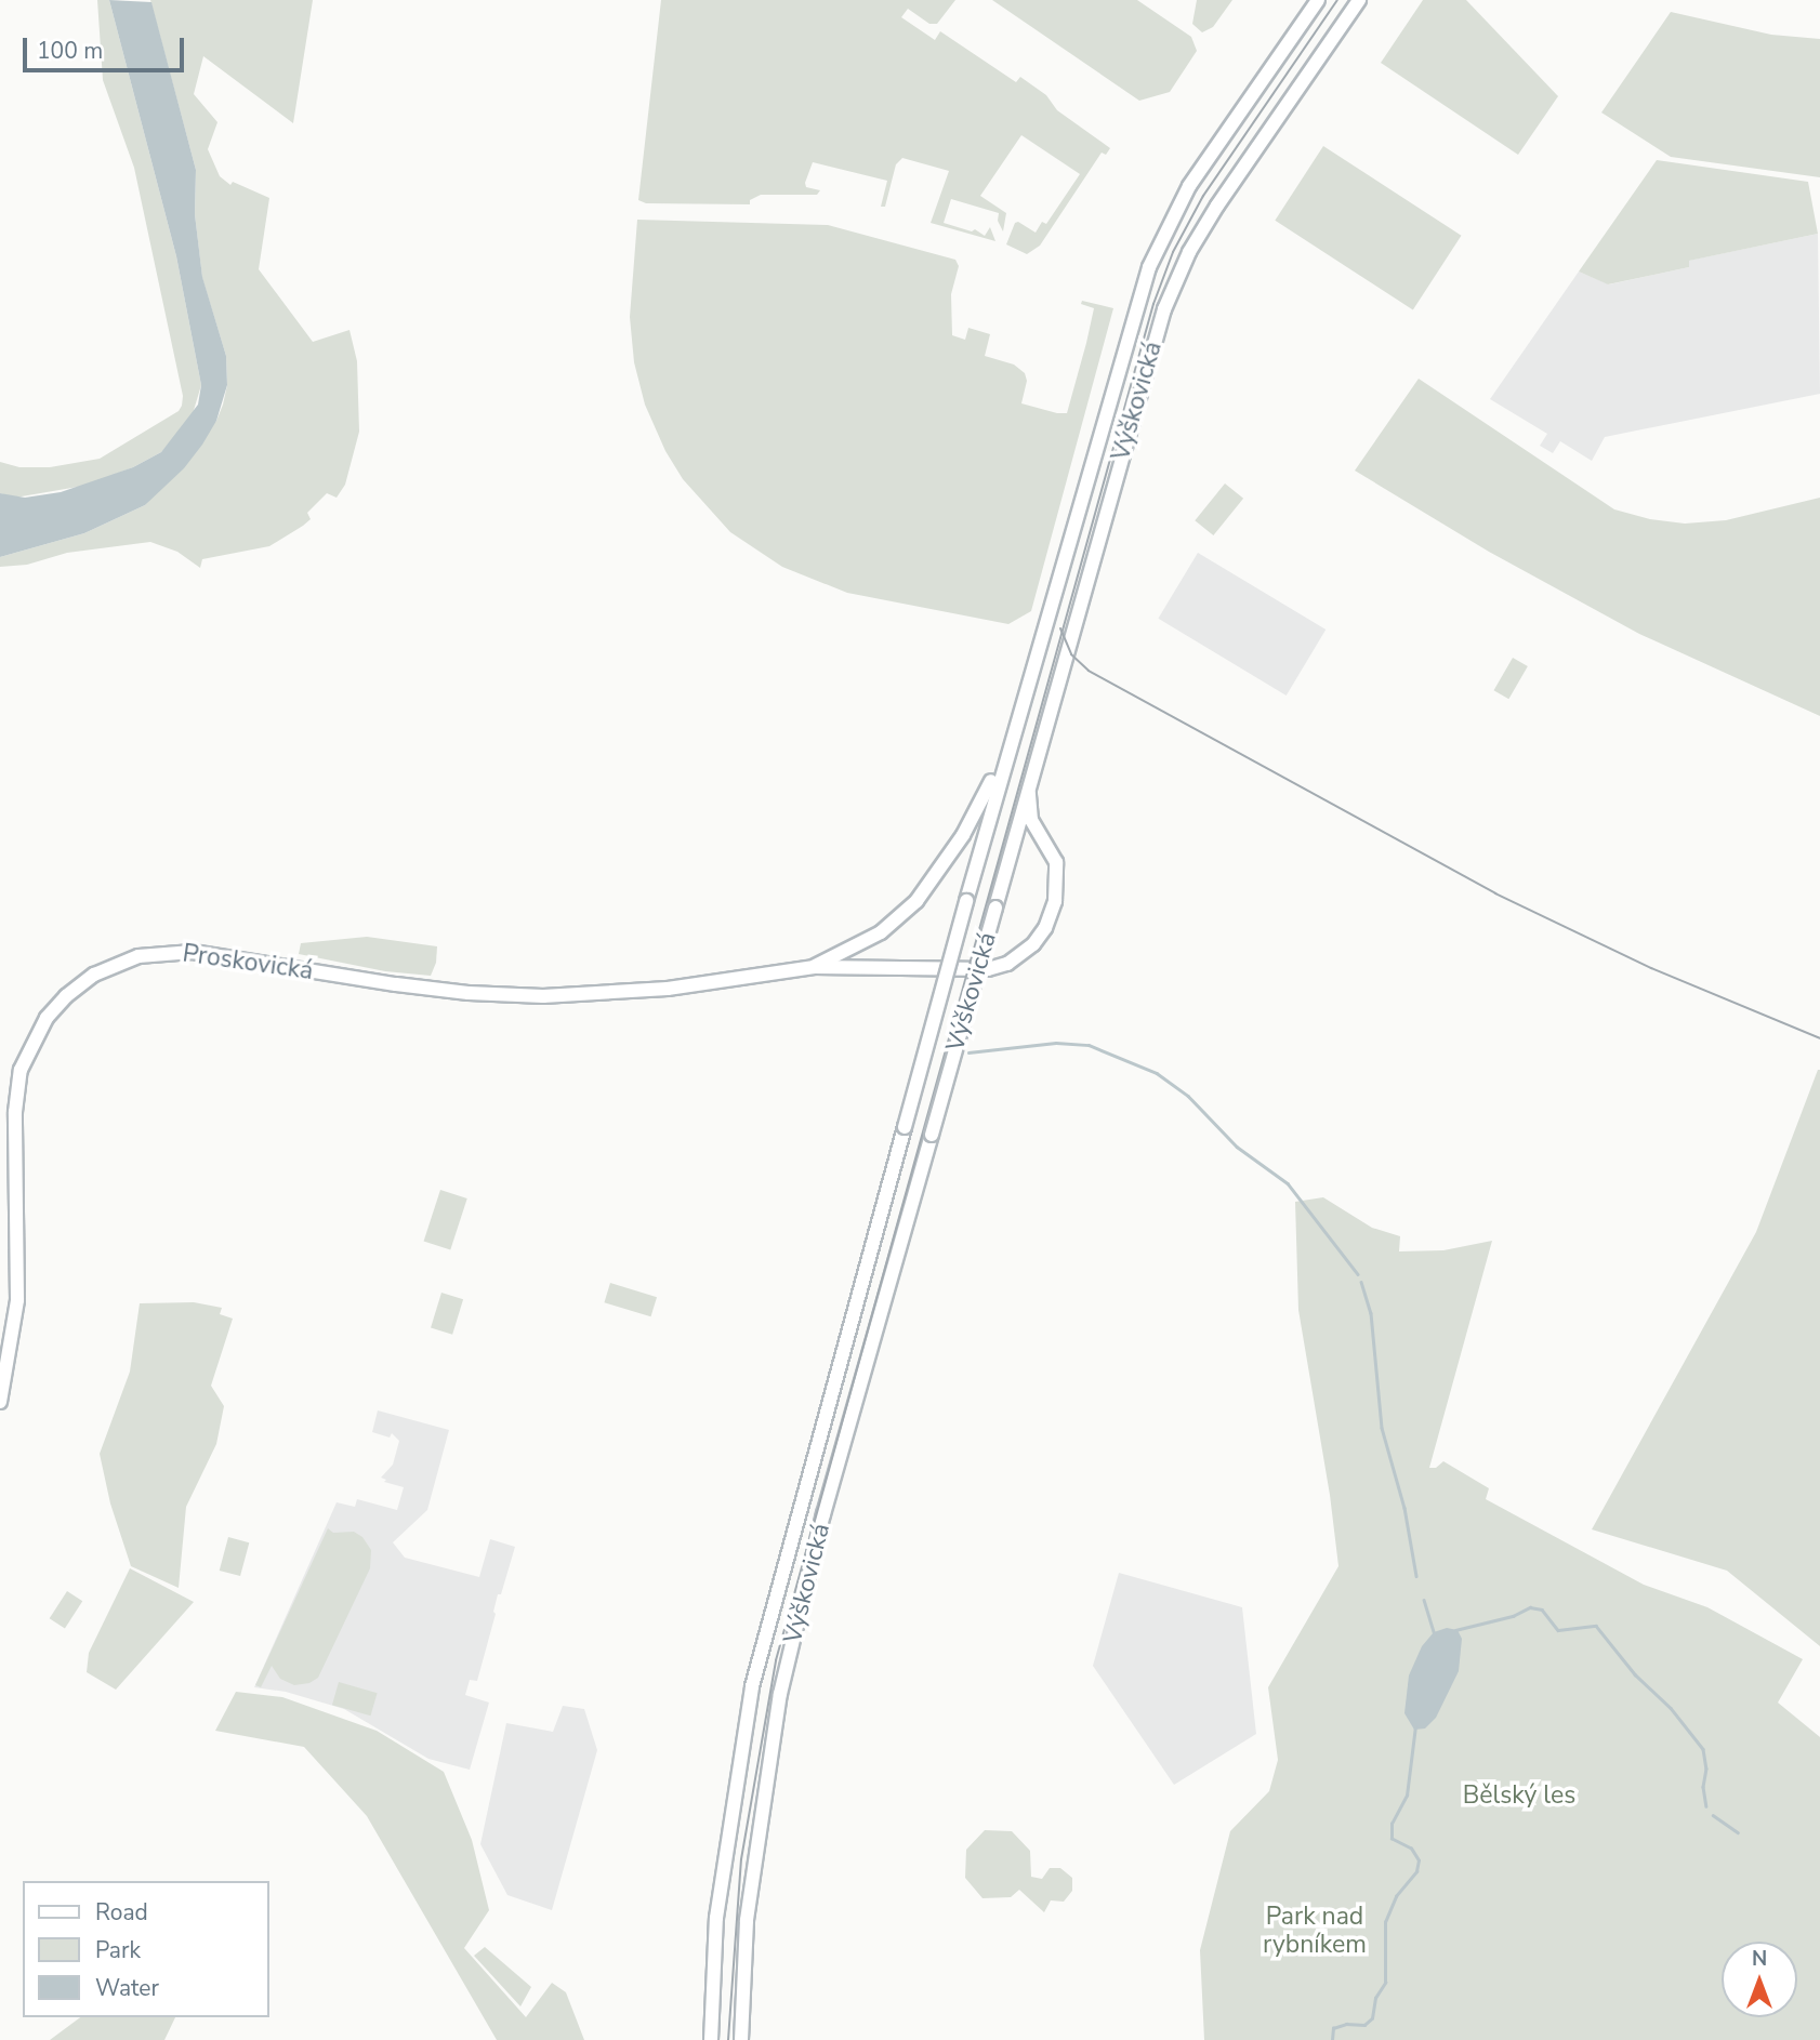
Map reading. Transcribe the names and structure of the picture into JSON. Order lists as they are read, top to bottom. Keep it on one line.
{"streets":{"street":["Výškovická","Proskovická"]},"parks":["Bělský les","Park nad rybníkem"],"legend":["Road","Park","Water"],"scale_bar":"100 m","north":"top"}
